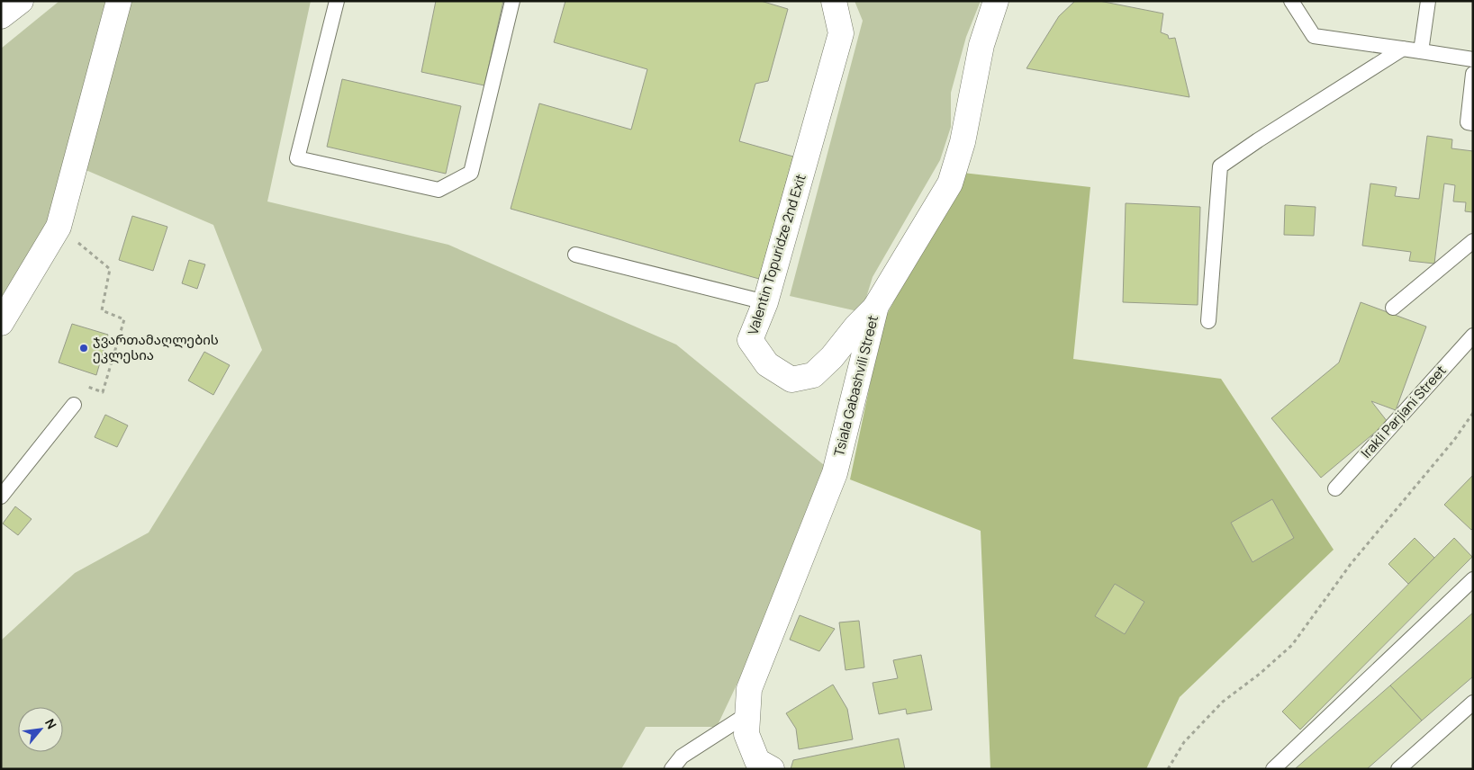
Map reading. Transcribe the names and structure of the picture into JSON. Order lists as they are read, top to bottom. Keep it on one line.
{"streets":{"street":["Valentin Topuridze 2nd Exit","Tsiala Gabashvili Street"],"lane":["Irakli Parjiani Street"]},"crossings":[["Valentin Topuridze 2nd Exit","Tsiala Gabashvili Street"]],"places":["ჯვართამაღლების ეკლესია"],"north":"top right"}
